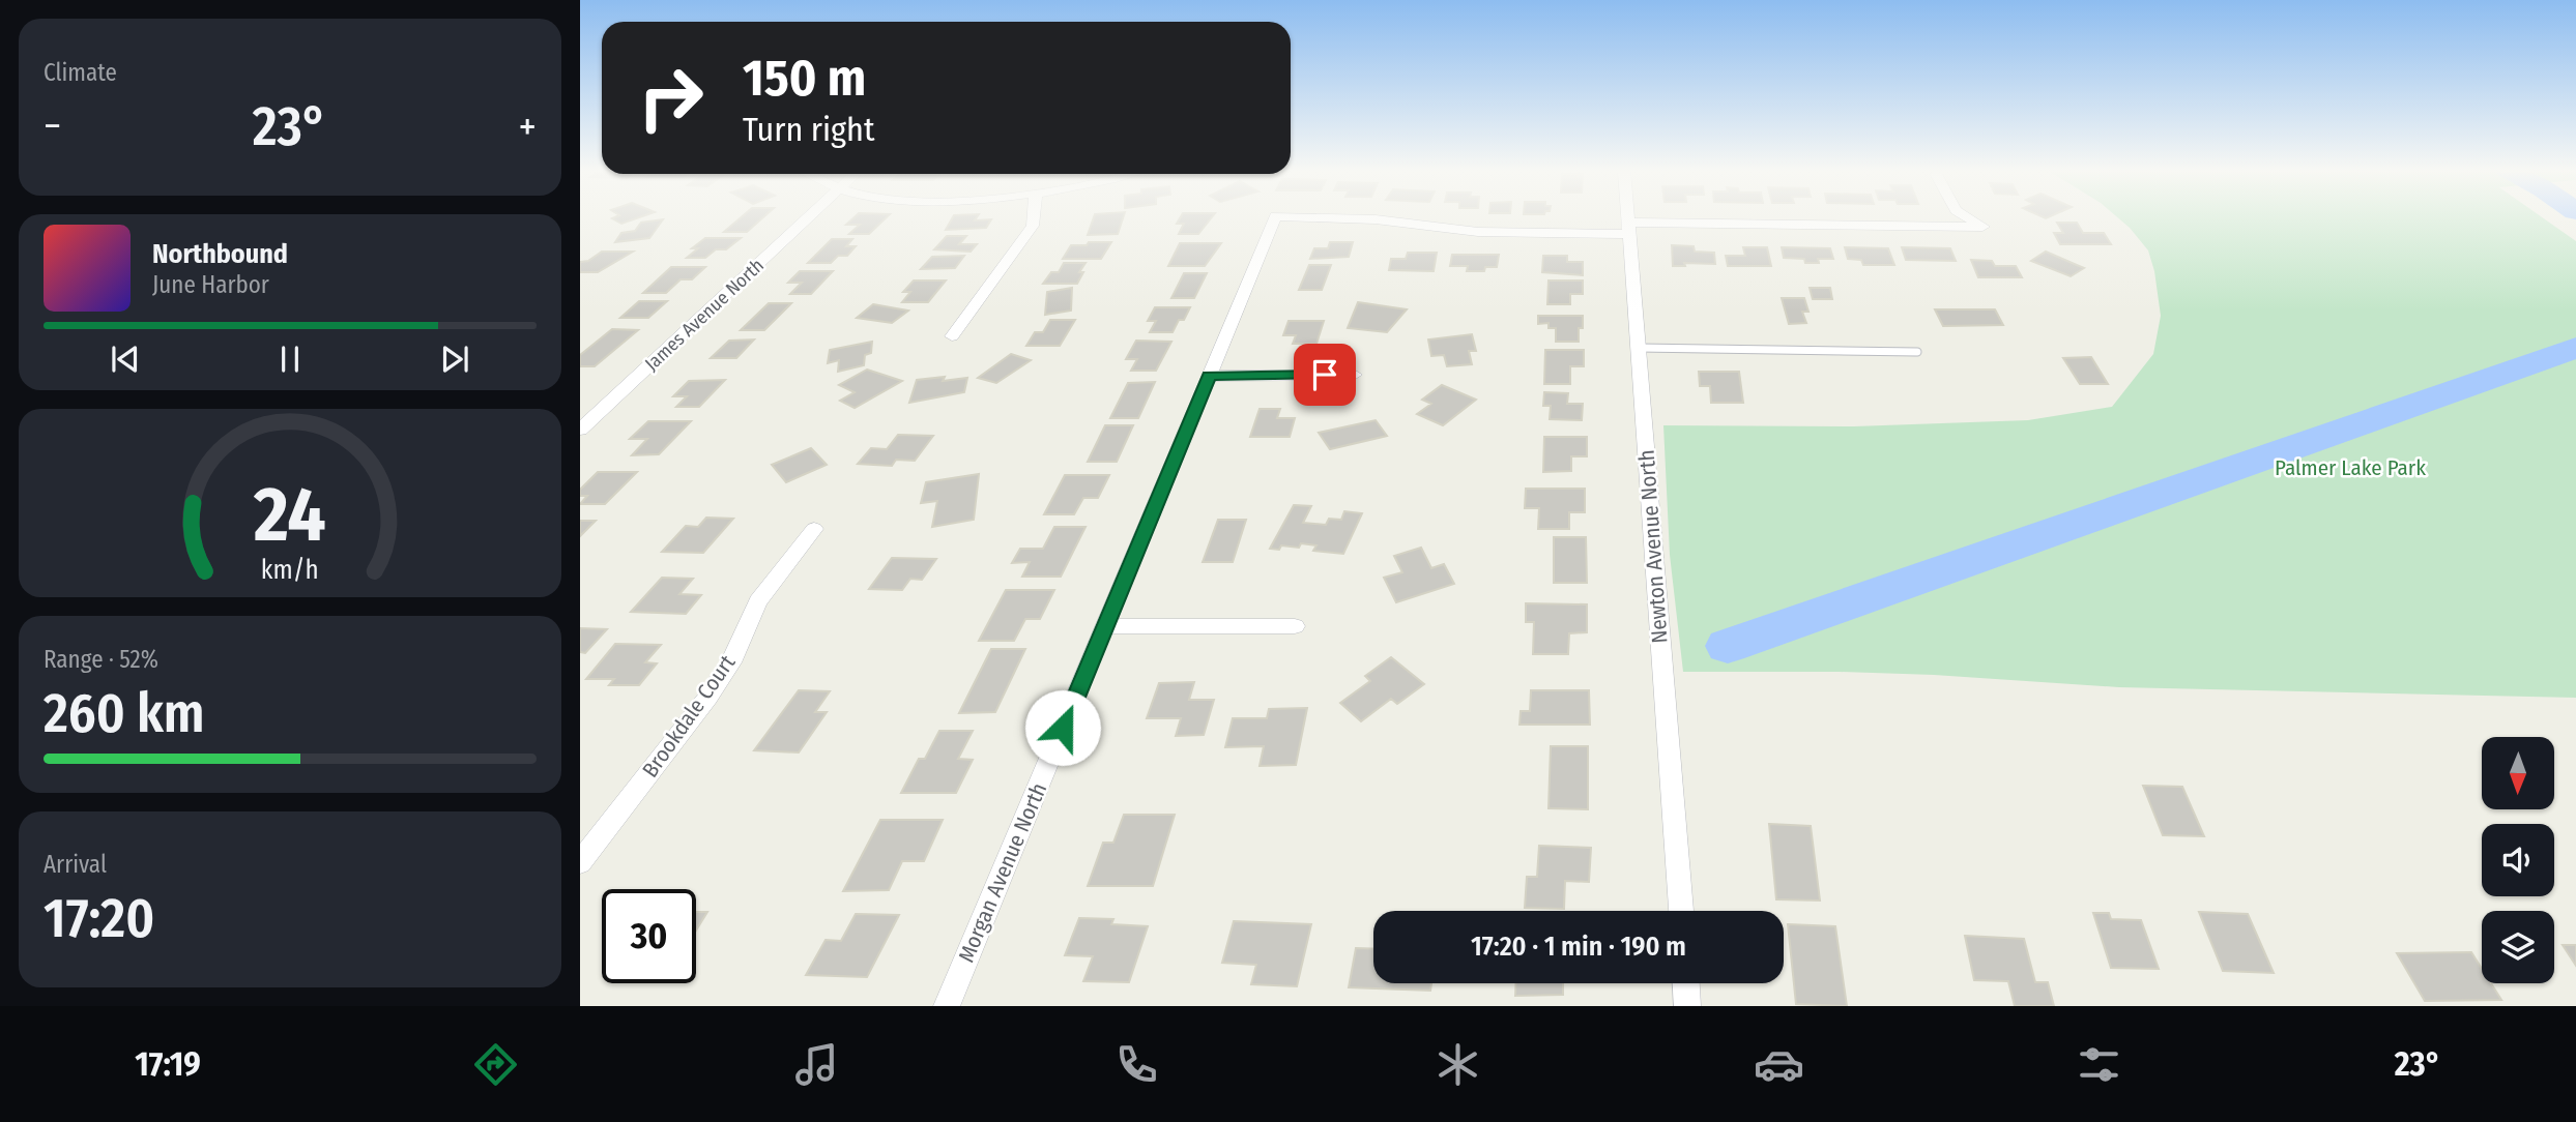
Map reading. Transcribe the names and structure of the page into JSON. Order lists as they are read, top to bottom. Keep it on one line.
{"streets":{"street":["James Avenue North","Newton Avenue North","Brookdale Court","Morgan Avenue North"]},"crossings":[["Newton Avenue North","Morgan Avenue North"]],"parks":["Palmer Lake Park"],"north":"bottom","page":{"tile":["Climate",["Range · 52%","260 km"],["Arrival","17:20"]],"turn":["150 m","Turn right"],"heat":["−","23°","+"],"song":["Northbound","June Harbor"],"limit":"30","trip":"17:20 · 1 min · 190 m","tabs":["17:19","23°"],"gauge":["24","km/h"]}}
